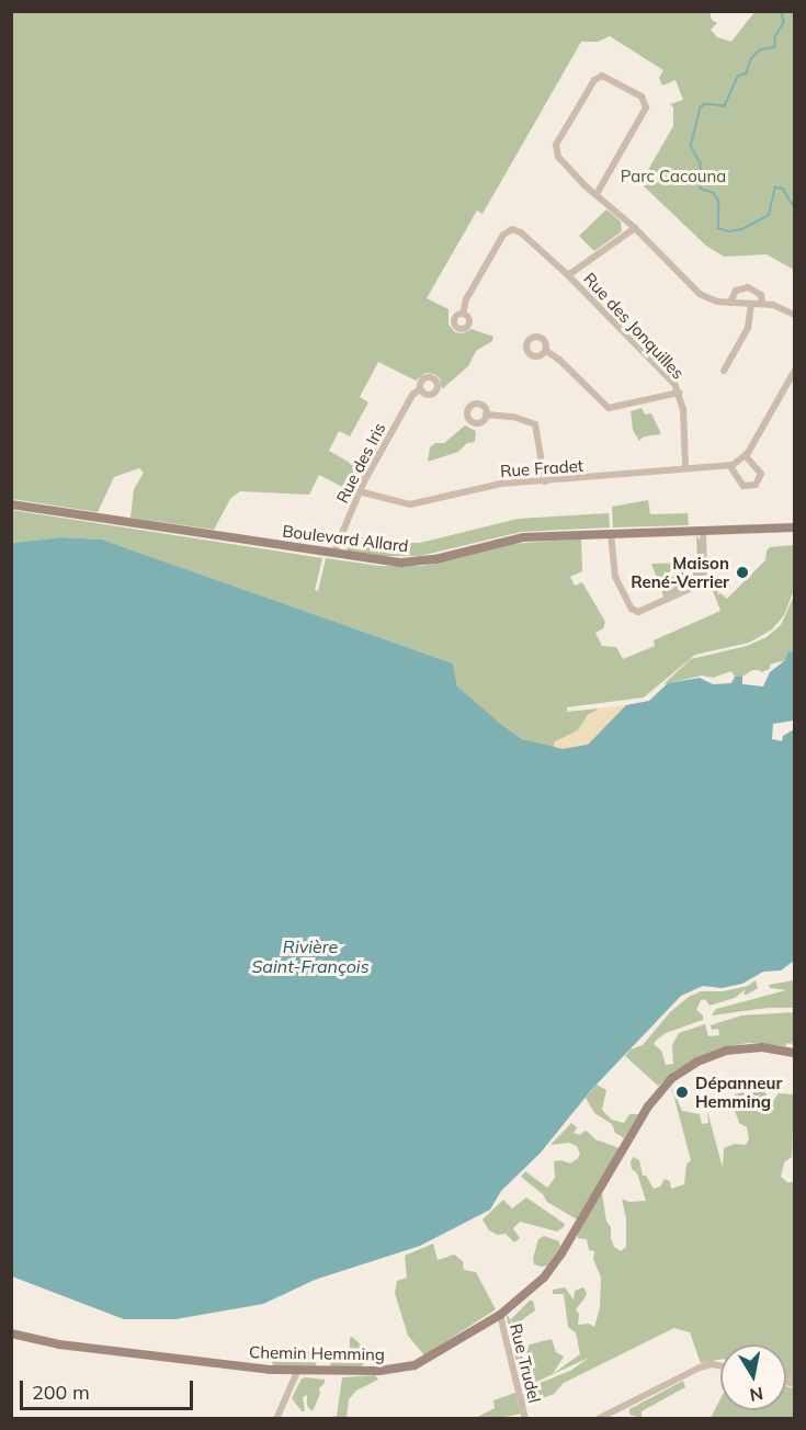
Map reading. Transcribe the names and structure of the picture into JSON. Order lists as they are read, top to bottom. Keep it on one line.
{"streets":{"street":["Rue des Jonquilles","Rue des Iris","Rue Fradet","Boulevard Allard","Chemin Hemming","Rue Trudel"]},"crossings":[["Rue des Jonquilles","Rue Fradet"],["Rue des Iris","Rue Fradet"],["Rue des Iris","Boulevard Allard"],["Chemin Hemming","Rue Trudel"]],"water":["Rivière Saint-François"],"parks":["Parc Cacouna"],"places":["Maison René-Verrier","Dépanneur Hemming"],"scale_bar":"200 m","north":"bottom"}
